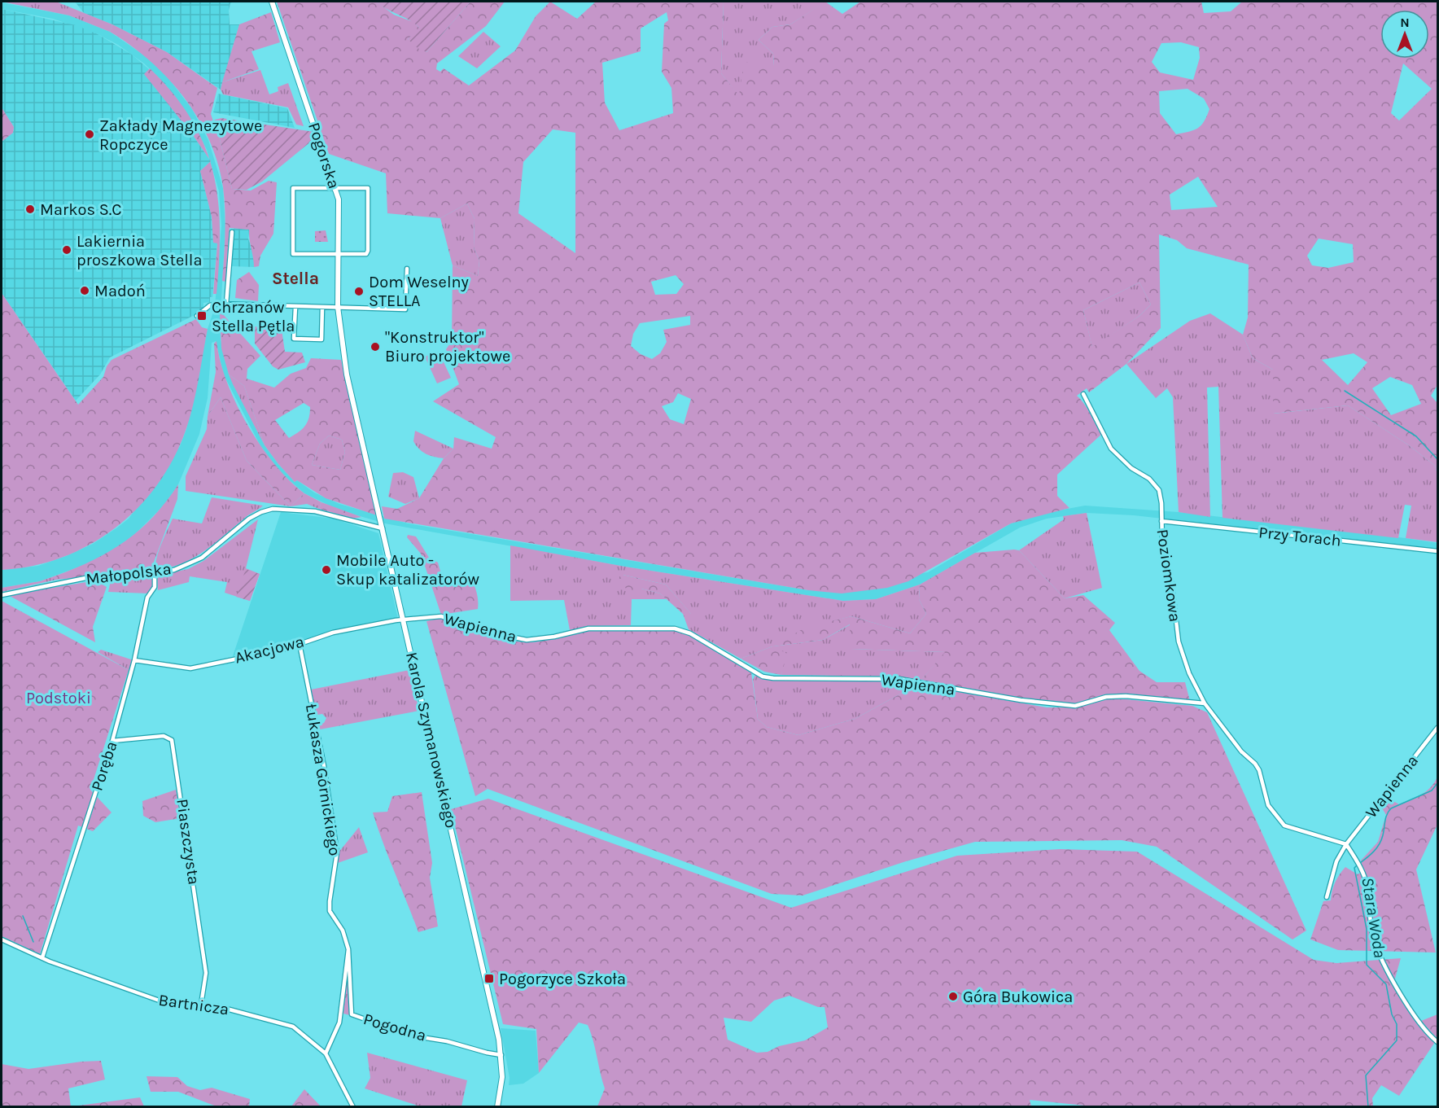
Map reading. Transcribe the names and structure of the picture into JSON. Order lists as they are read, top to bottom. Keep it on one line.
{"streets":{"street":["Pogorska","Przy Torach","Małopolska","Poziomkowa","Wapienna","Akacjowa","Karola Szymanowskiego","Poręba","Łukasza Górnickiego","Piaszczysta","Bartnicza","Pogodna"]},"crossings":[["Pogorska","Karola Szymanowskiego"],["Przy Torach","Poziomkowa"],["Małopolska","Karola Szymanowskiego"],["Małopolska","Poręba"],["Poziomkowa","Wapienna"],["Wapienna","Akacjowa"],["Wapienna","Karola Szymanowskiego"],["Akacjowa","Karola Szymanowskiego"],["Akacjowa","Poręba"],["Akacjowa","Łukasza Górnickiego"],["Karola Szymanowskiego","Pogodna"],["Poręba","Piaszczysta"],["Poręba","Bartnicza"],["Łukasza Górnickiego","Bartnicza"],["Łukasza Górnickiego","Pogodna"],["Piaszczysta","Bartnicza"]],"districts":["Stella"],"water":["Stara Woda"],"parks":["Podstoki"],"places":{"other":["Zakłady Magnezytowe Ropczyce","Markos S.C","Lakiernia proszkowa Stella","Madoń","Dom Weselny STELLA","\"Konstruktor\" Biuro projektowe","Mobile Auto - Skup katalizatorów","Góra Bukowica"],"transit":["Chrzanów Stella Pętla","Pogorzyce Szkoła"]},"north":"top"}
